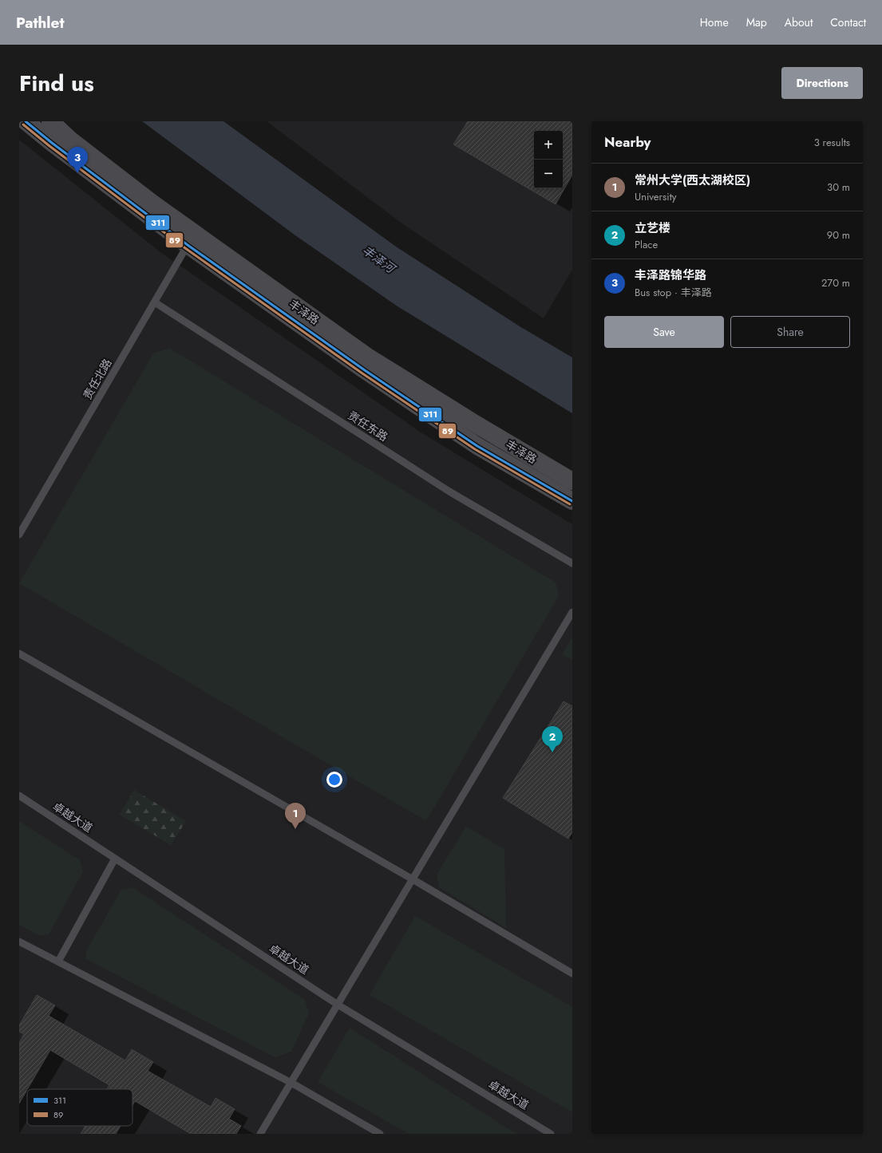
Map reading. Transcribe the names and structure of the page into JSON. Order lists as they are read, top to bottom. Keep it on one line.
{"streets":{"street":["丰泽路"],"lane":["责任北路","责任东路","卓越大道"]},"crossings":[["丰泽路","责任北路"],["责任北路","责任东路"]],"water":["丰泽河"],"lines":["transit line 311","transit line 89"],"legend":["311","89"],"page":{"header":"Pathlet","nav":["Home","Map","About","Contact"],"title":"Find us","buttons":["Directions",["Save","Share"]],"heading":["Nearby","3 results"],"map_buttons":["+","−"],"pins":["3","2","1"],"list":[{"mark":"1","name":"常州大学(西太湖校区)","note":"University","value":"30 m"},{"mark":"2","name":"立艺楼","note":"Place","value":"90 m"},{"mark":"3","name":"丰泽路锦华路","note":"Bus stop · 丰泽路","value":"270 m"}]}}
